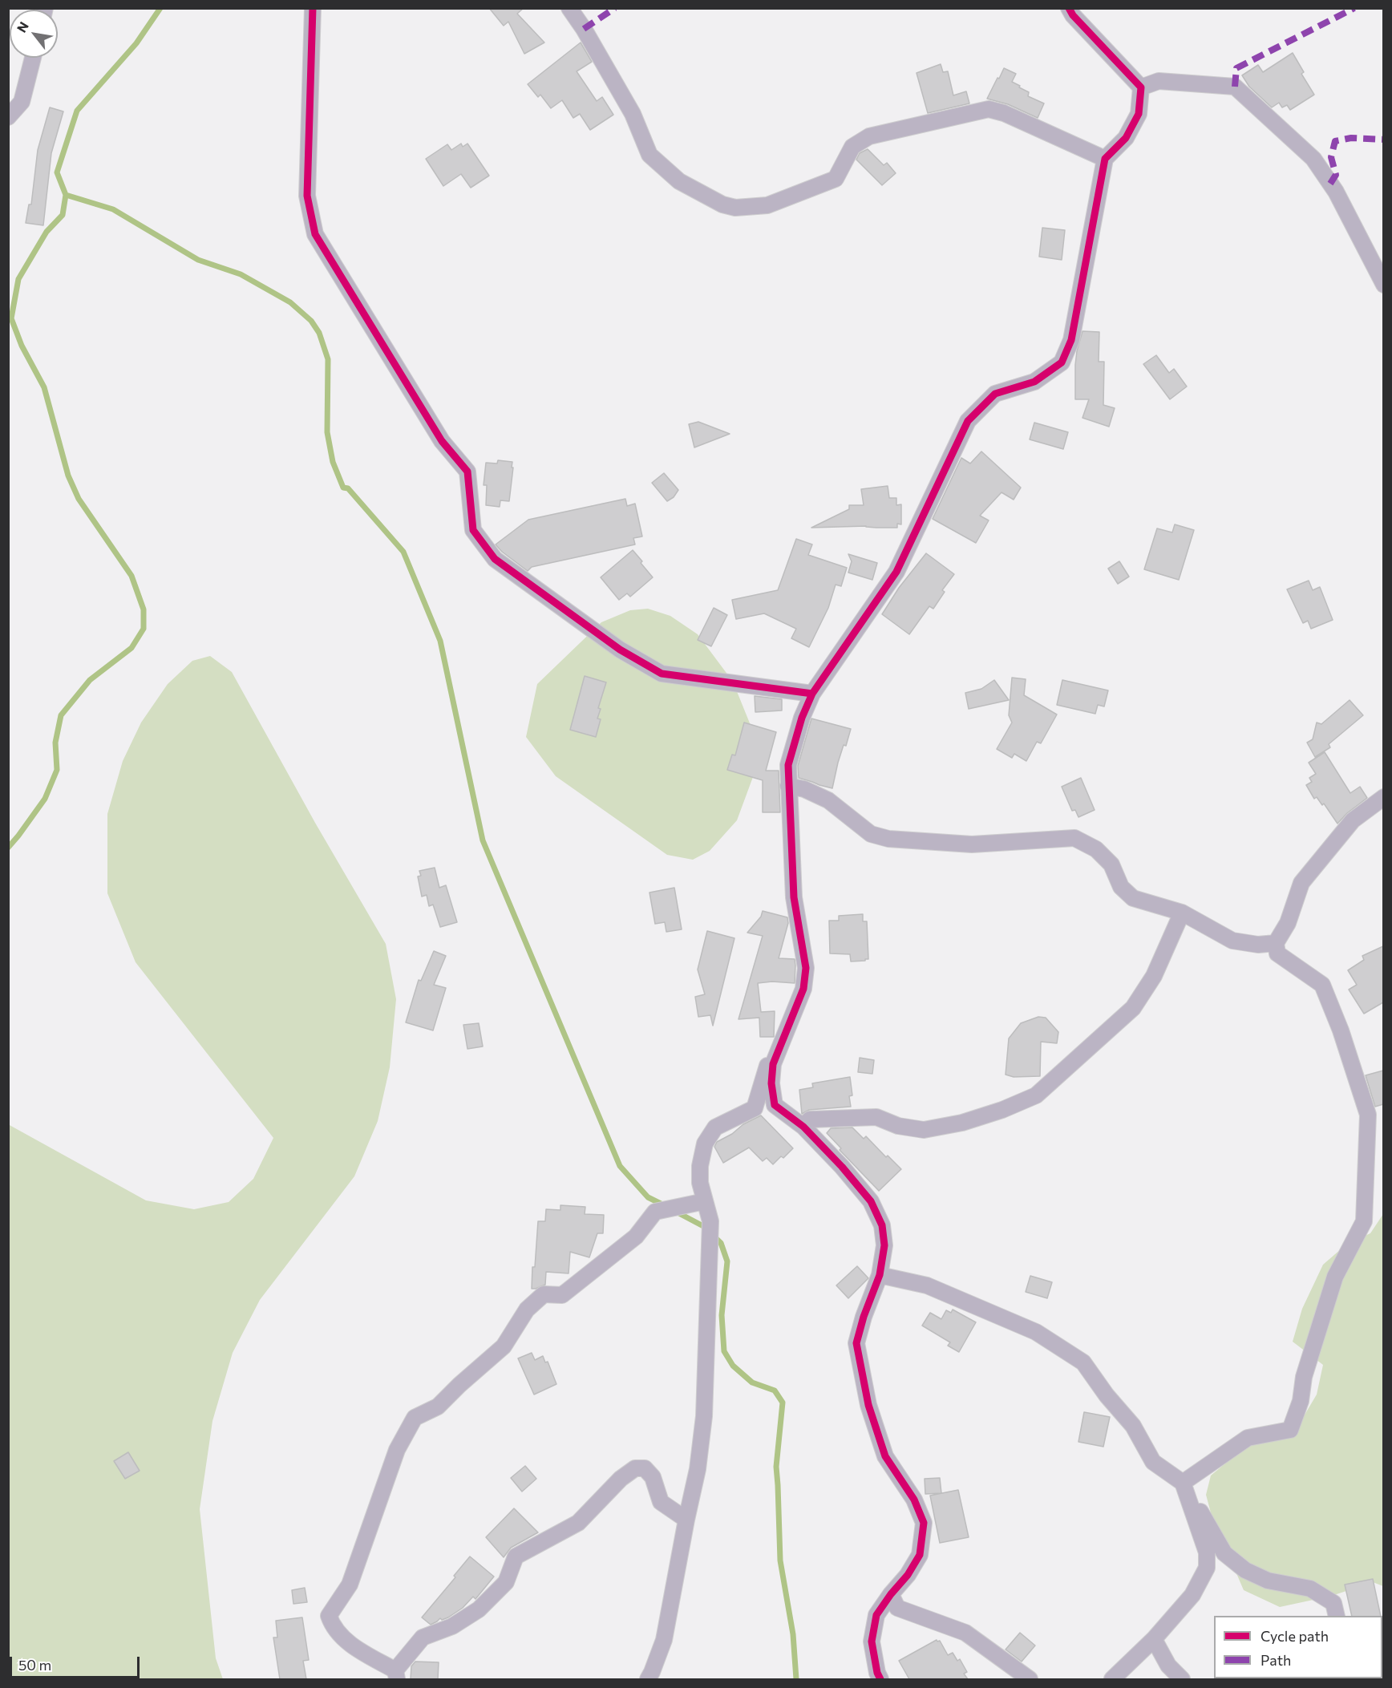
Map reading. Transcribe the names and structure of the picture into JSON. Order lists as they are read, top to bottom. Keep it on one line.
{"legend":["Cycle path","Path"],"scale_bar":"50 m","north":"top left"}
